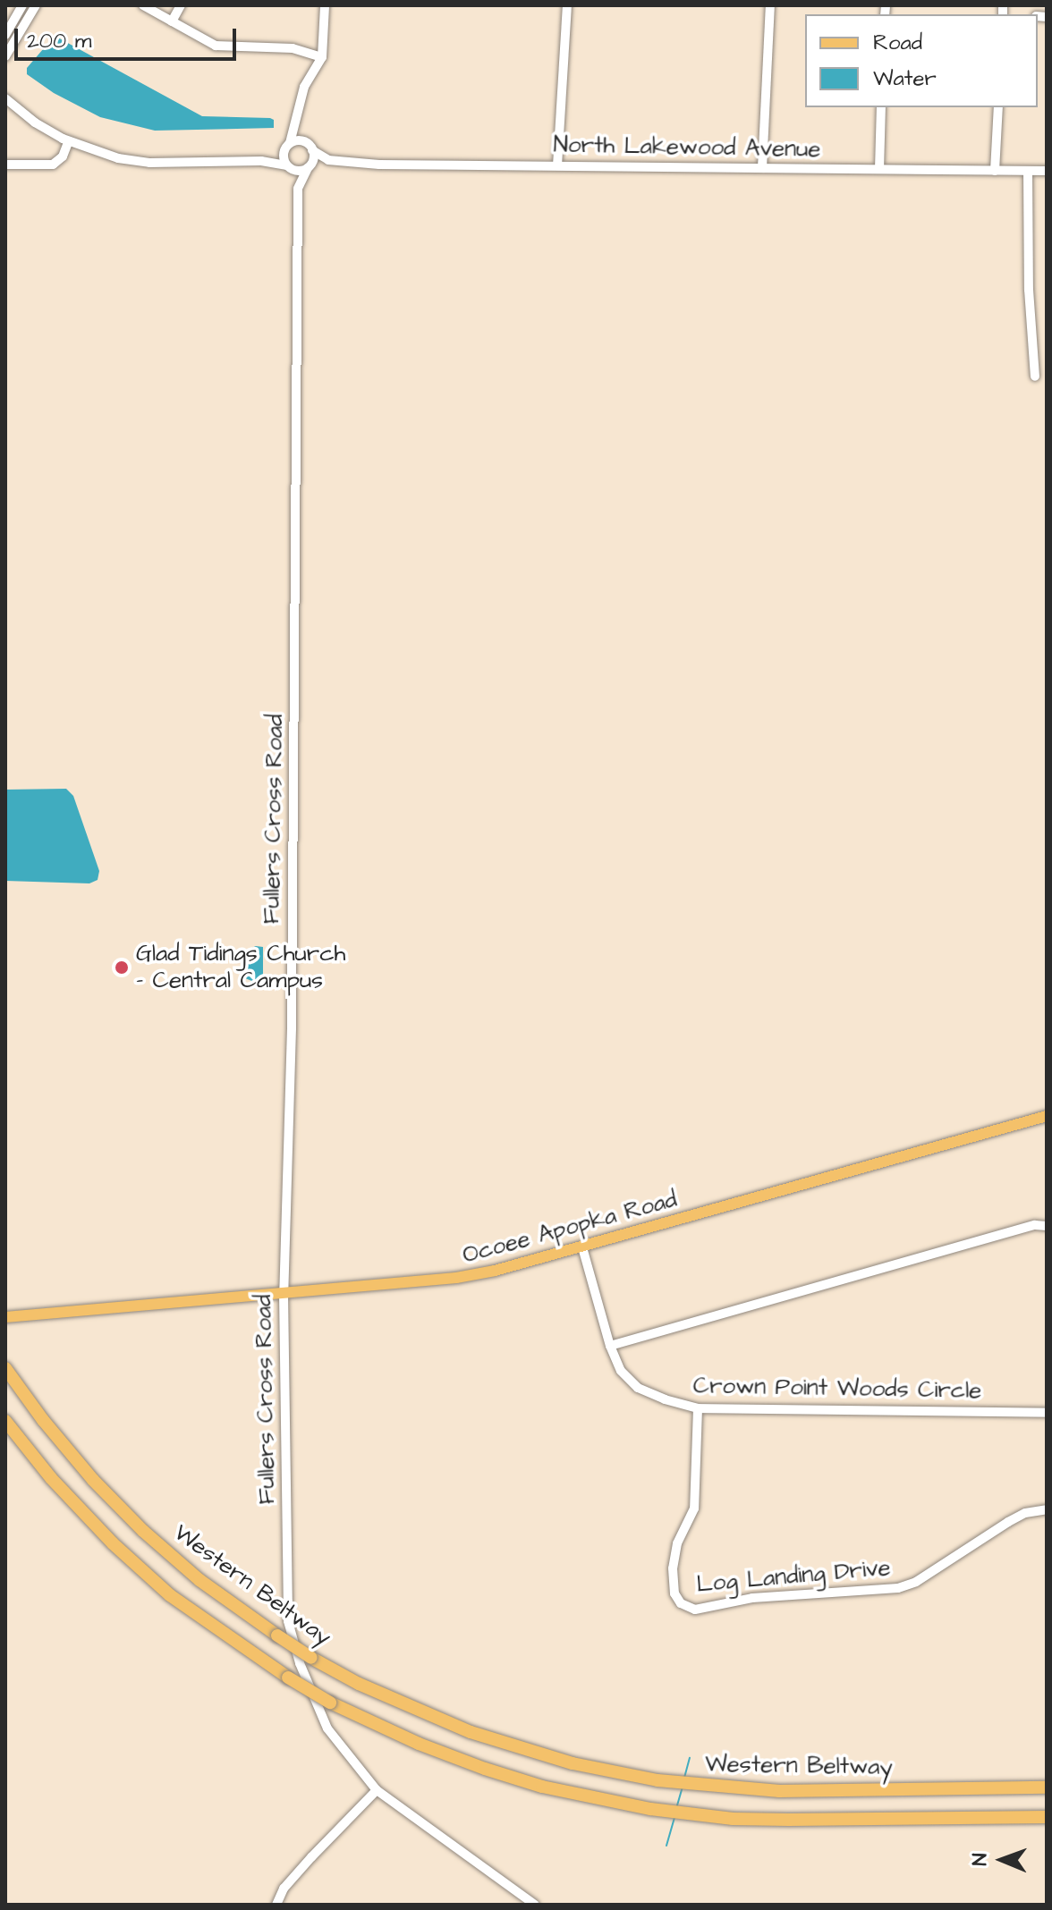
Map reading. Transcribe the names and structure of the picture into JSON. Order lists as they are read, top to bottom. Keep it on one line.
{"streets":{"highway":["Western Beltway"],"main road":["Ocoee Apopka Road"],"street":["North Lakewood Avenue","Fullers Cross Road","Crown Point Woods Circle","Log Landing Drive"]},"crossings":[["North Lakewood Avenue","Fullers Cross Road"],["Fullers Cross Road","Ocoee Apopka Road"],["Fullers Cross Road","Western Beltway"],["Ocoee Apopka Road","Crown Point Woods Circle"],["Crown Point Woods Circle","Log Landing Drive"]],"places":["Glad Tidings Church - Central Campus"],"legend":["Road","Water"],"scale_bar":"200 m","north":"left"}
